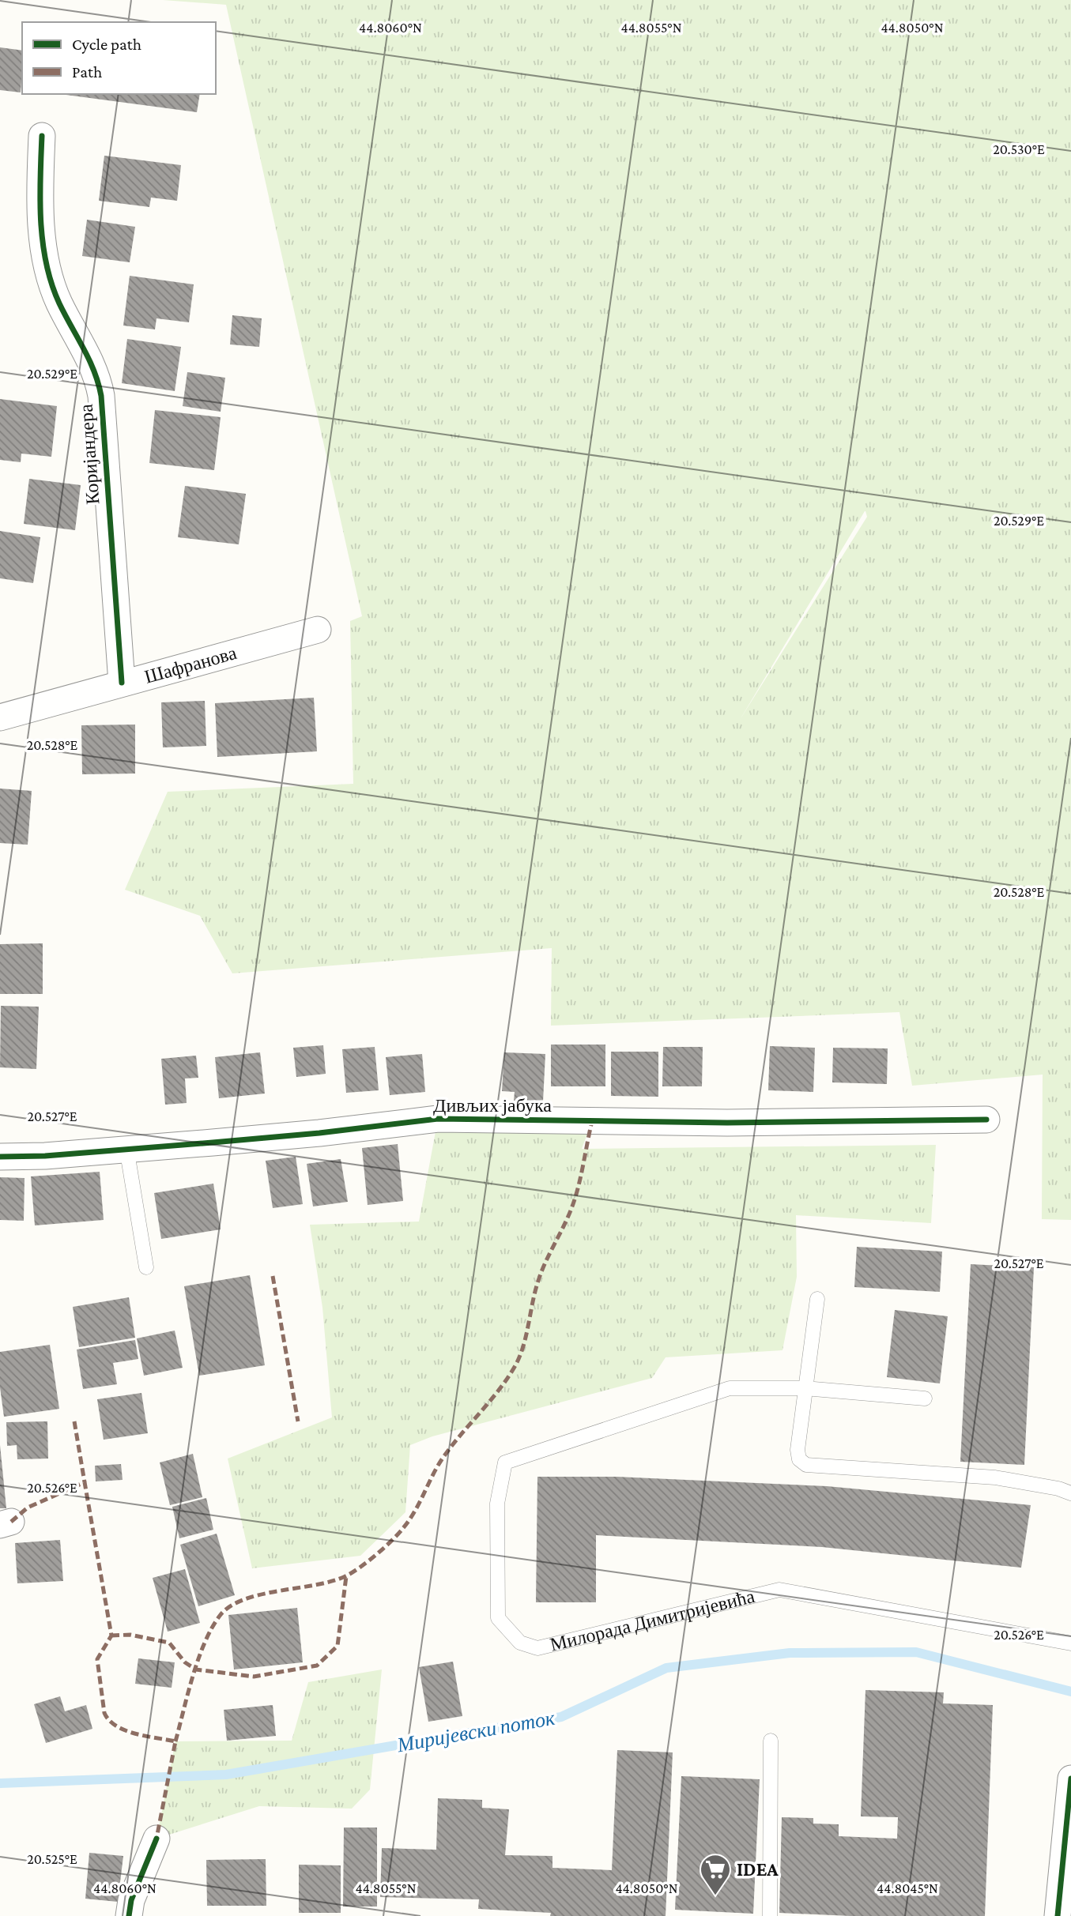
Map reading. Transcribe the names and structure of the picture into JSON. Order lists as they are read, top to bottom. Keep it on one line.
{"streets":{"street":["Коријандера","Шафранова","Дивљих јабука"],"lane":["Милорада Димитријевића"]},"crossings":[["Коријандера","Шафранова"]],"water":["Миријевски поток"],"places":{"supermarket":["IDEA"]},"legend":["Cycle path","Path"],"coordinates":["44.8060°N","44.8055°N","44.8050°N","20.530°E","20.529°E","20.528°E","20.527°E","20.526°E","20.525°E","44.8045°N"]}
